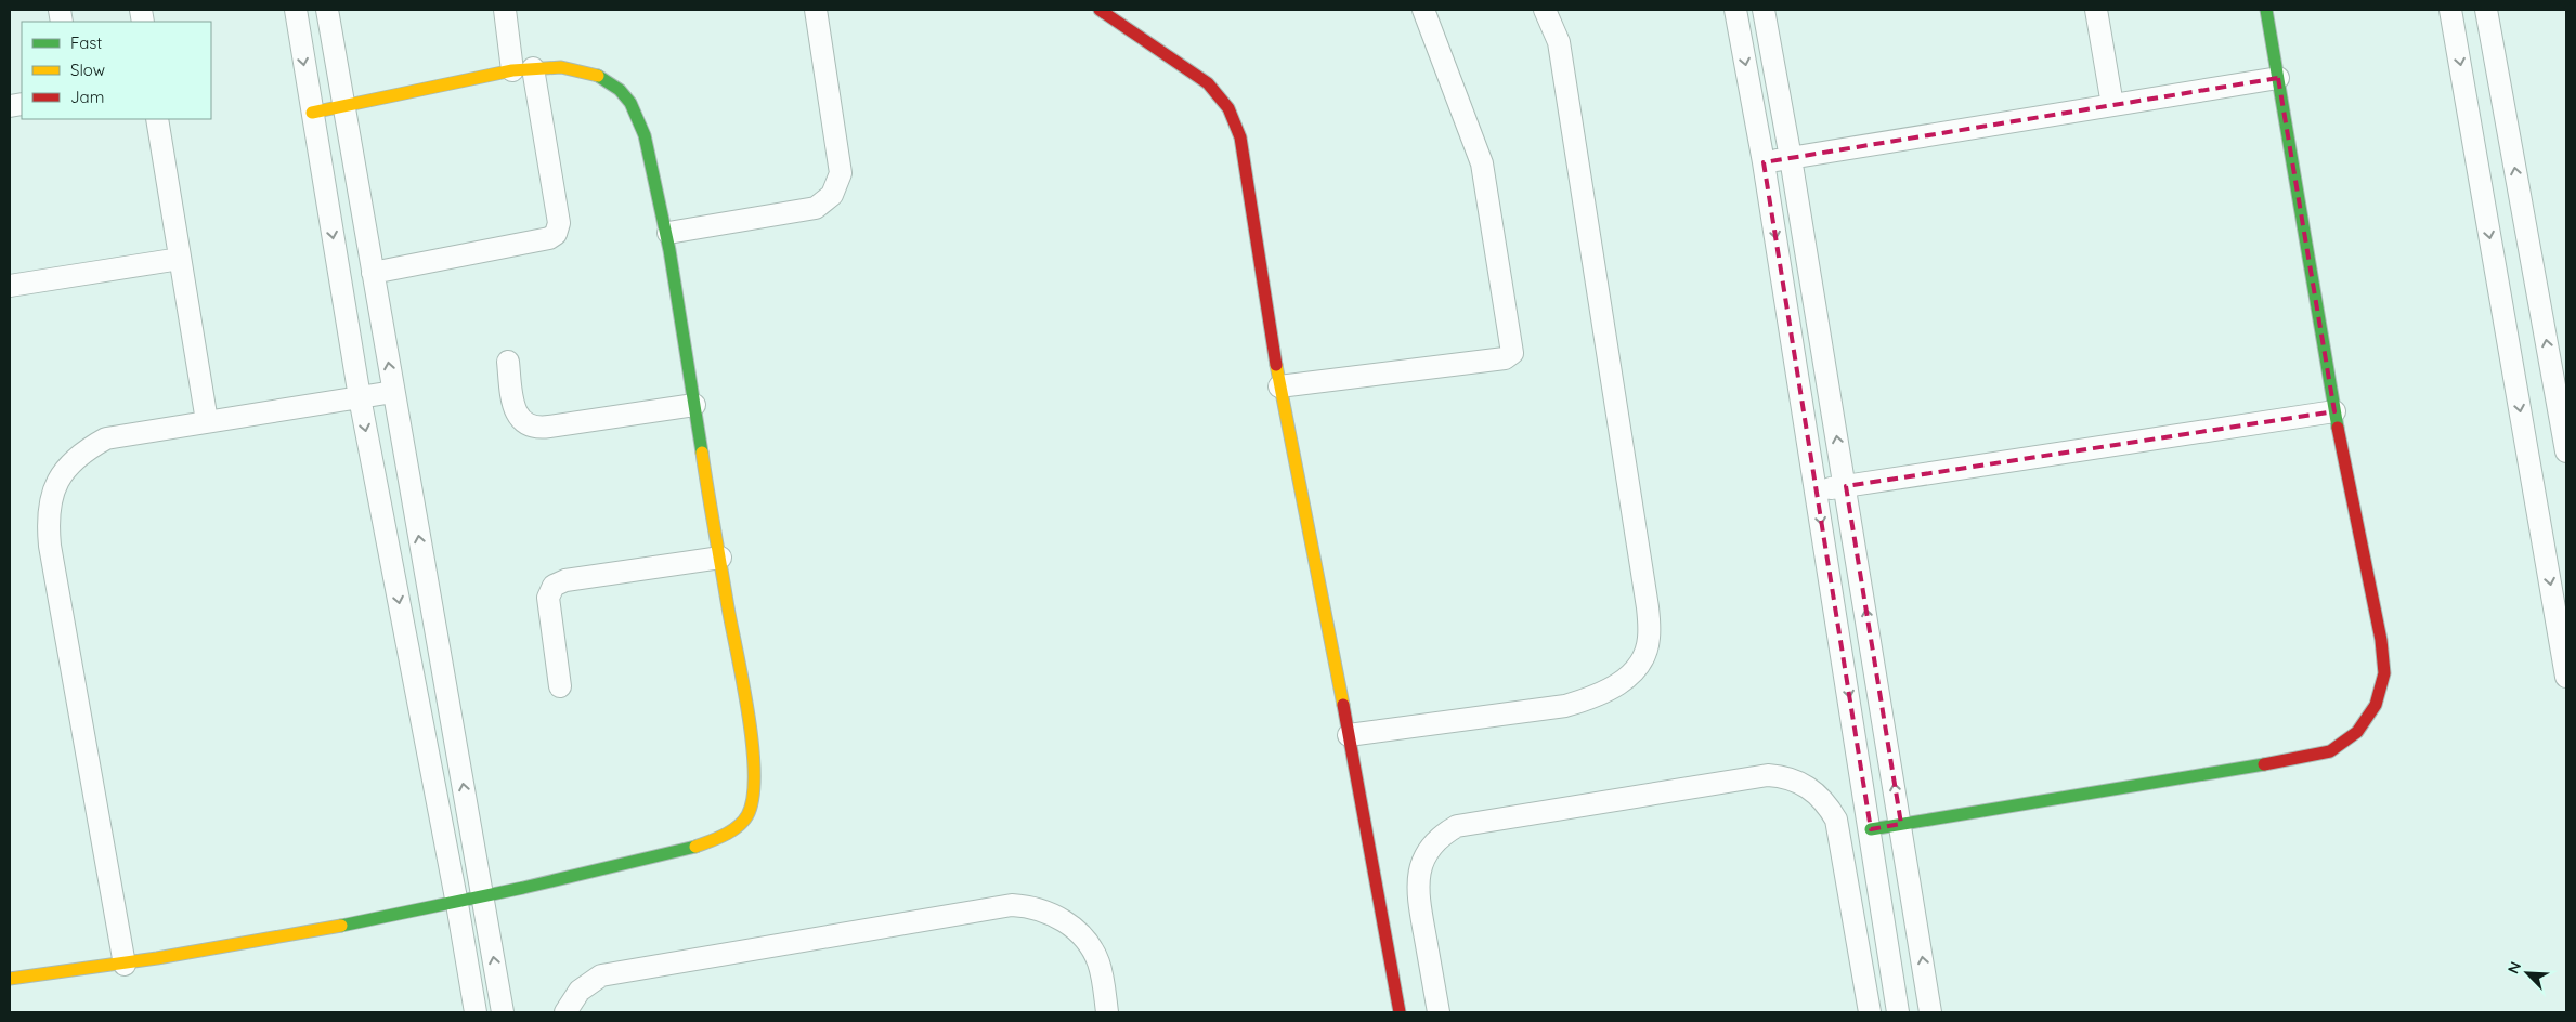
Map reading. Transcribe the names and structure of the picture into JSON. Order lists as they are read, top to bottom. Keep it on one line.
{"legend":["Fast","Slow","Jam"],"north":"top left"}
